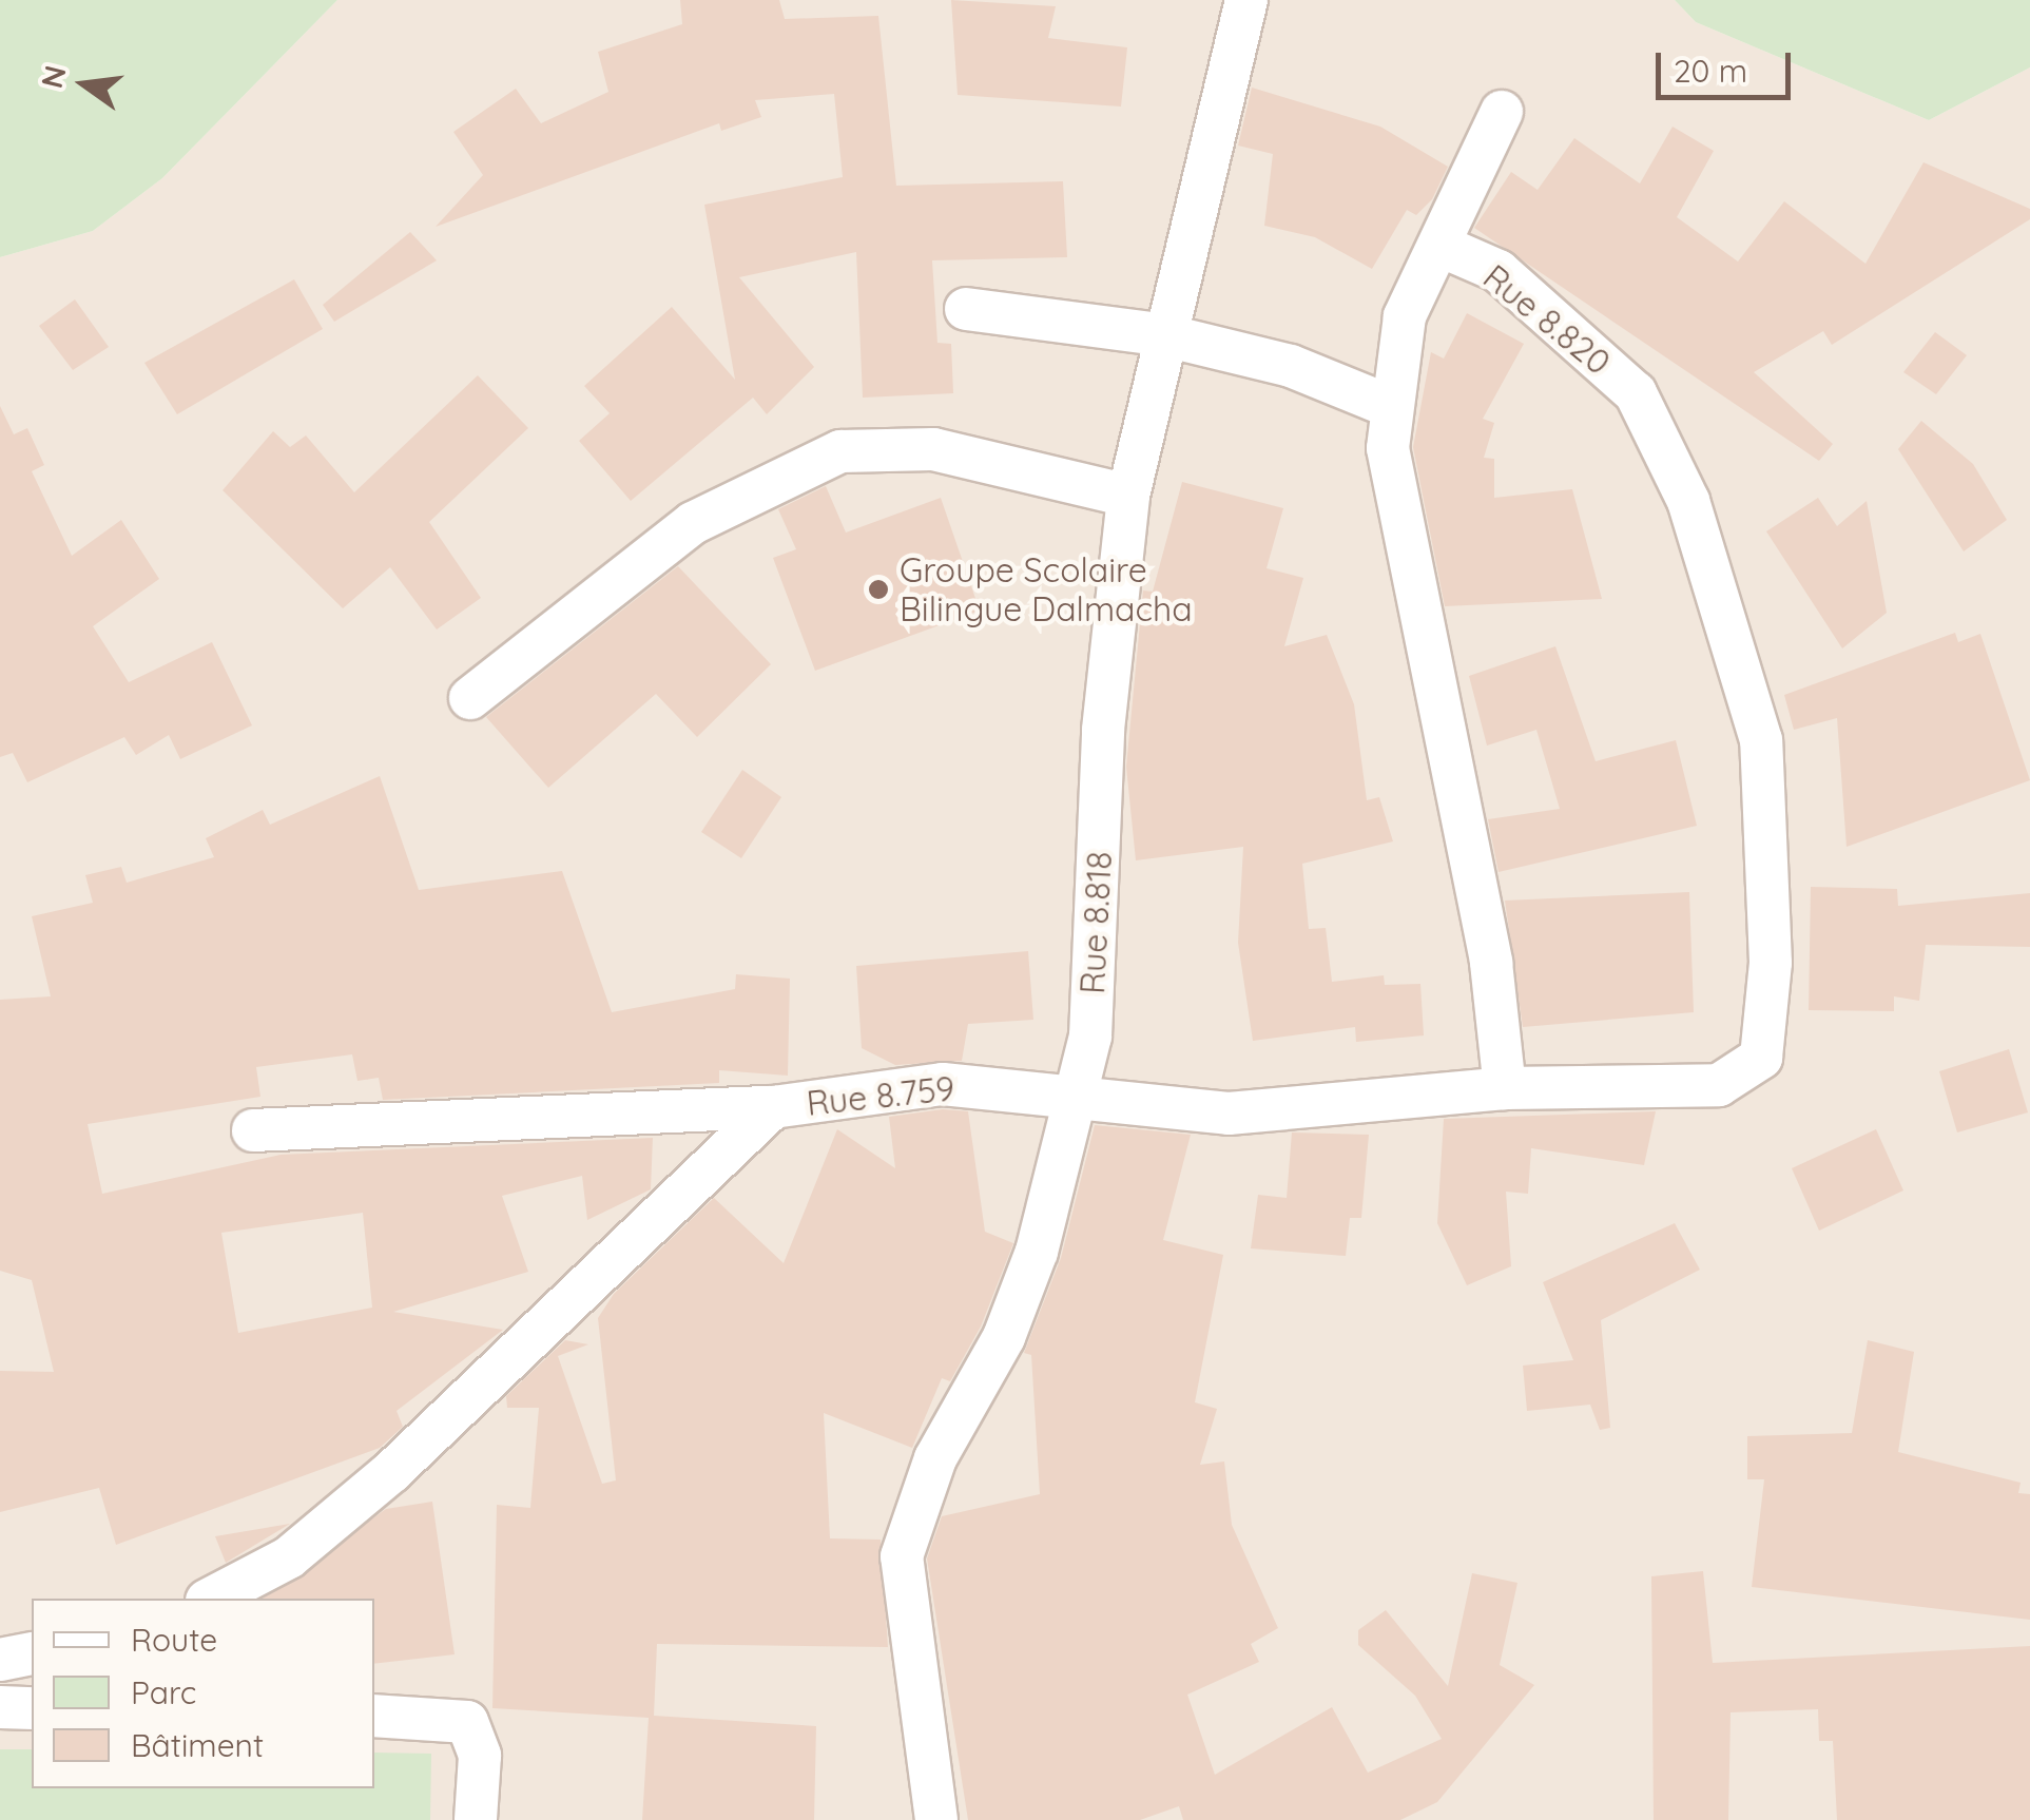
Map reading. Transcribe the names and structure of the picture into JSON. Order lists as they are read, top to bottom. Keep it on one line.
{"streets":{"street":["Rue 8.820","Rue 8.818","Rue 8.759"]},"crossings":[["Rue 8.820","Rue 8.759"],["Rue 8.818","Rue 8.759"]],"places":["Groupe Scolaire Bilingue Dalmacha"],"legend":["Route","Parc","Bâtiment"],"scale_bar":"20 m","north":"left"}
